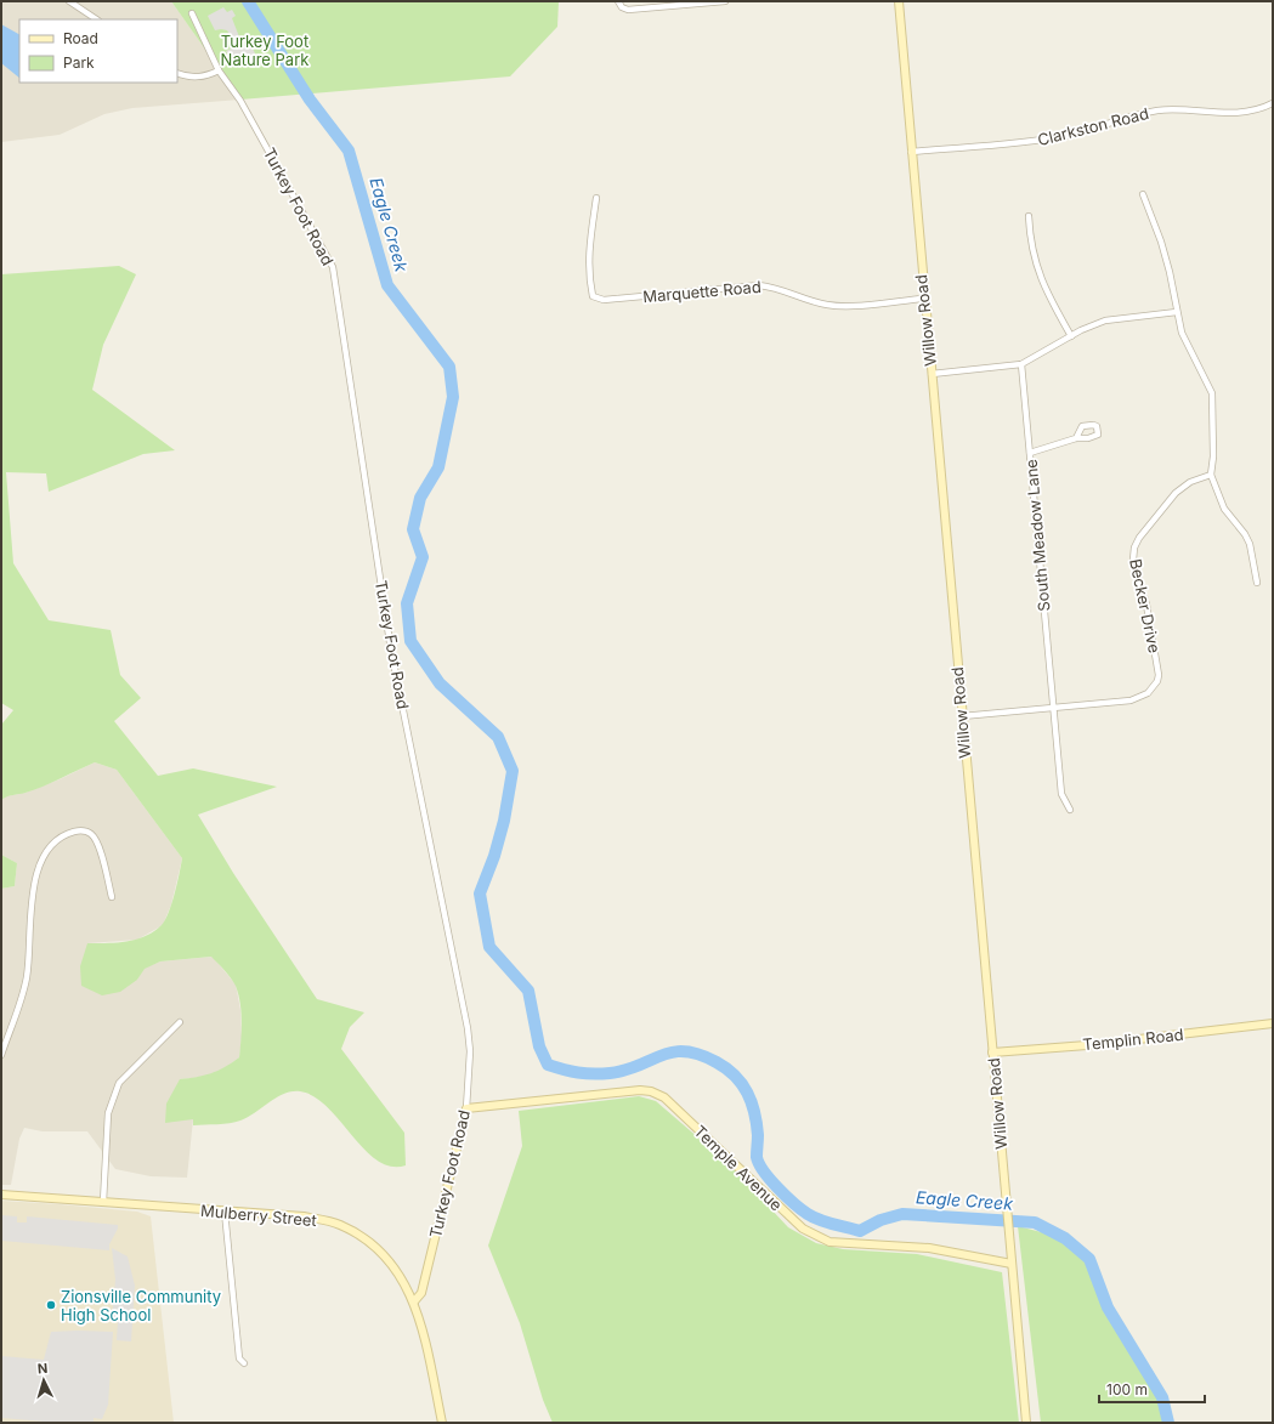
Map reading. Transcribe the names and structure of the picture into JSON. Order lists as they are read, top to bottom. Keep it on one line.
{"streets":{"street":["Clarkston Road","Turkey Foot Road","Marquette Road","Willow Road","South Meadow Lane","Becker Drive","Templin Road","Temple Avenue","Mulberry Street"]},"crossings":[["Clarkston Road","Willow Road"],["Turkey Foot Road","Temple Avenue"],["Turkey Foot Road","Mulberry Street"],["Marquette Road","Willow Road"],["Willow Road","Becker Drive"],["Willow Road","Templin Road"],["Willow Road","Temple Avenue"],["South Meadow Lane","Becker Drive"]],"water":["Eagle Creek"],"parks":["Turkey Foot Nature Park"],"places":["Zionsville Community High School"],"legend":["Road","Park"],"scale_bar":"100 m","north":"top"}
